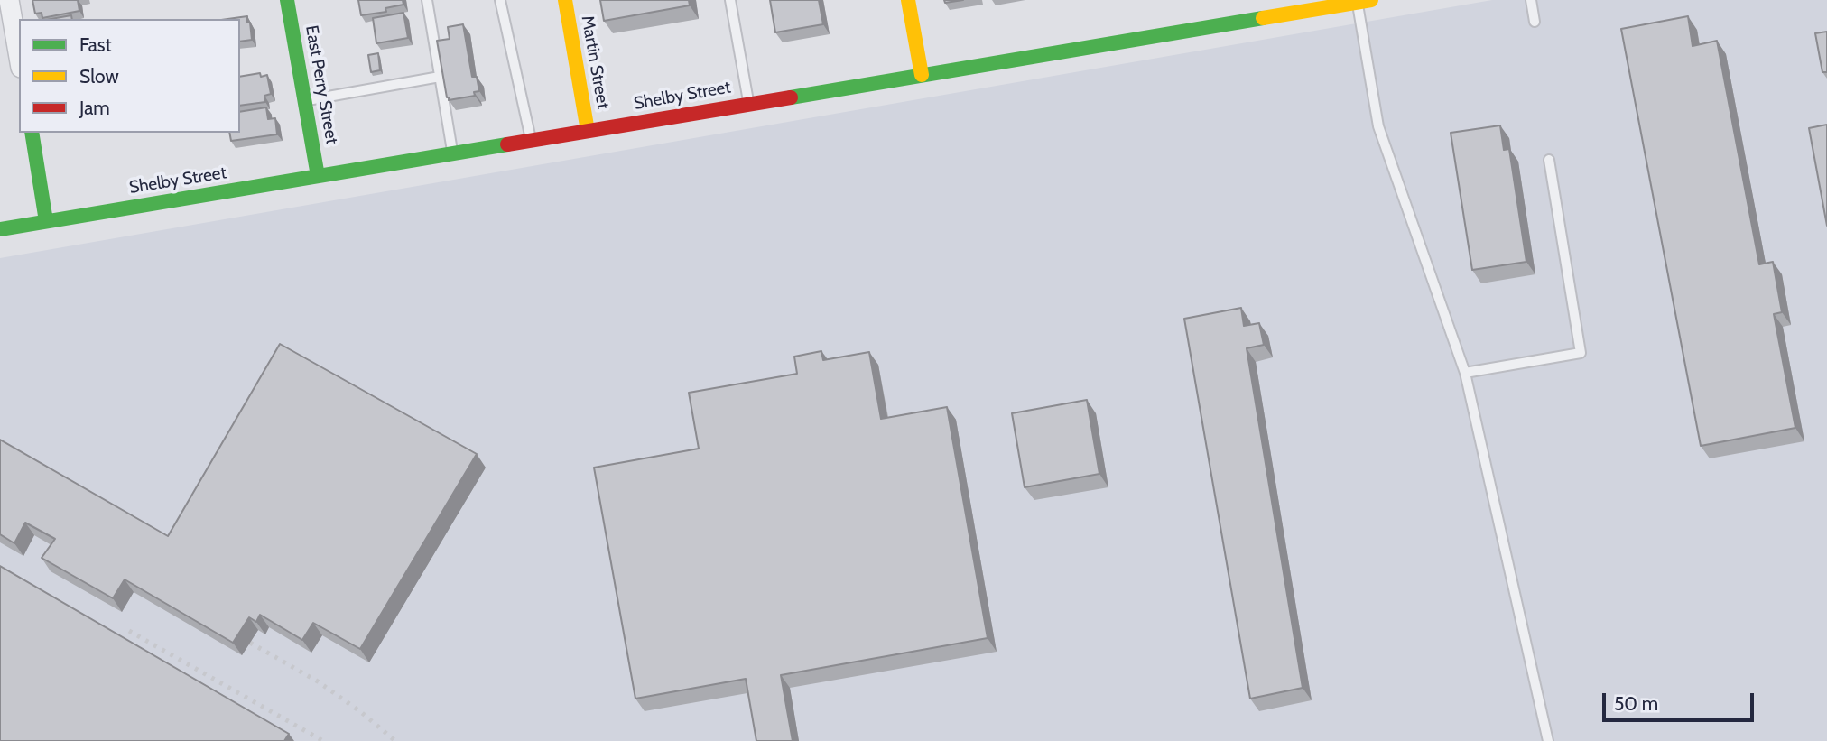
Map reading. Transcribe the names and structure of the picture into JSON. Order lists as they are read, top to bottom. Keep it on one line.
{"streets":{"main road":["Martin Street","East Perry Street","Shelby Street"]},"crossings":[["Martin Street","Shelby Street"],["East Perry Street","Shelby Street"]],"legend":["Fast","Slow","Jam"],"scale_bar":"50 m"}
